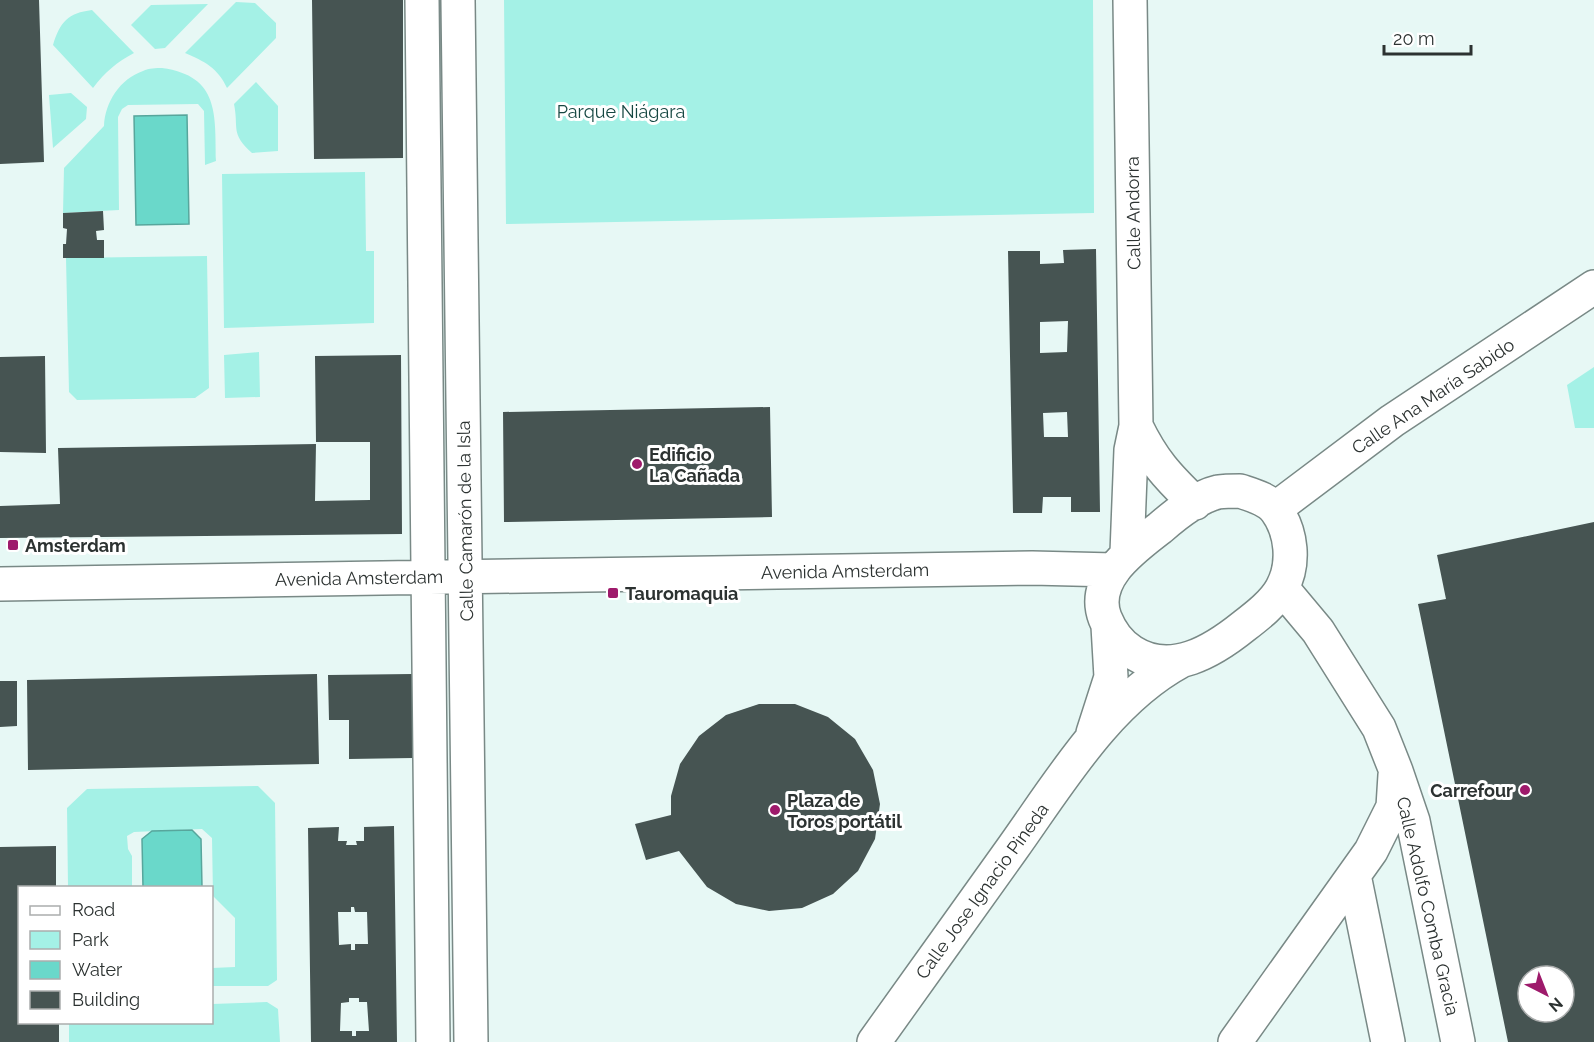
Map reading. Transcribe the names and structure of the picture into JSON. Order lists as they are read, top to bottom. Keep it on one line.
{"streets":{"street":["Calle Andorra","Calle Ana María Sabido","Calle Camarón de la Isla","Avenida Amsterdam","Calle Jose Ignacio Pineda","Calle Adolfo Comba Gracia"]},"crossings":[["Calle Andorra","Calle Ana María Sabido"],["Calle Andorra","Avenida Amsterdam"],["Calle Andorra","Calle Jose Ignacio Pineda"],["Calle Andorra","Calle Adolfo Comba Gracia"],["Calle Ana María Sabido","Avenida Amsterdam"],["Calle Ana María Sabido","Calle Jose Ignacio Pineda"],["Calle Ana María Sabido","Calle Adolfo Comba Gracia"],["Calle Camarón de la Isla","Avenida Amsterdam"],["Avenida Amsterdam","Calle Jose Ignacio Pineda"],["Avenida Amsterdam","Calle Adolfo Comba Gracia"],["Calle Jose Ignacio Pineda","Calle Adolfo Comba Gracia"]],"parks":["Parque Niágara"],"places":{"other":["Edificio La Cañada","Carrefour","Plaza de Toros portátil"],"transit":["Amsterdam","Tauromaquia"]},"legend":["Road","Park","Water","Building"],"scale_bar":"20 m","north":"bottom right"}
